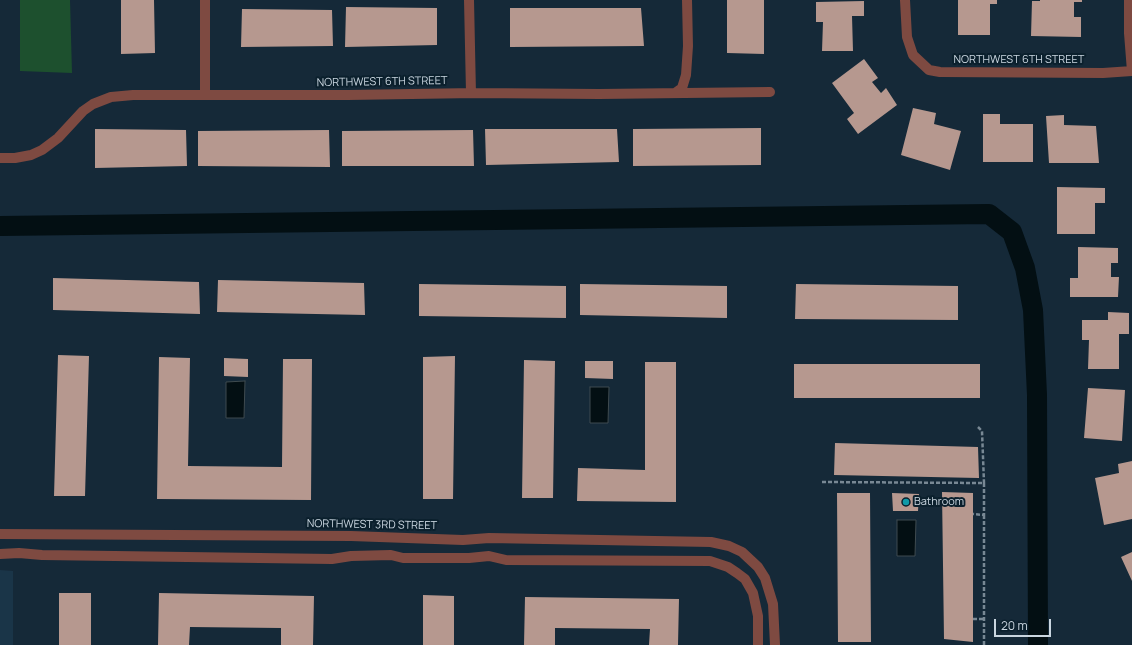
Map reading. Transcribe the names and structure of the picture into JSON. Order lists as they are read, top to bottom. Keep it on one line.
{"streets":{"street":["NORTHWEST 6TH STREET","NORTHWEST 3RD STREET"]},"places":["Bathroom"],"scale_bar":"20 m"}
